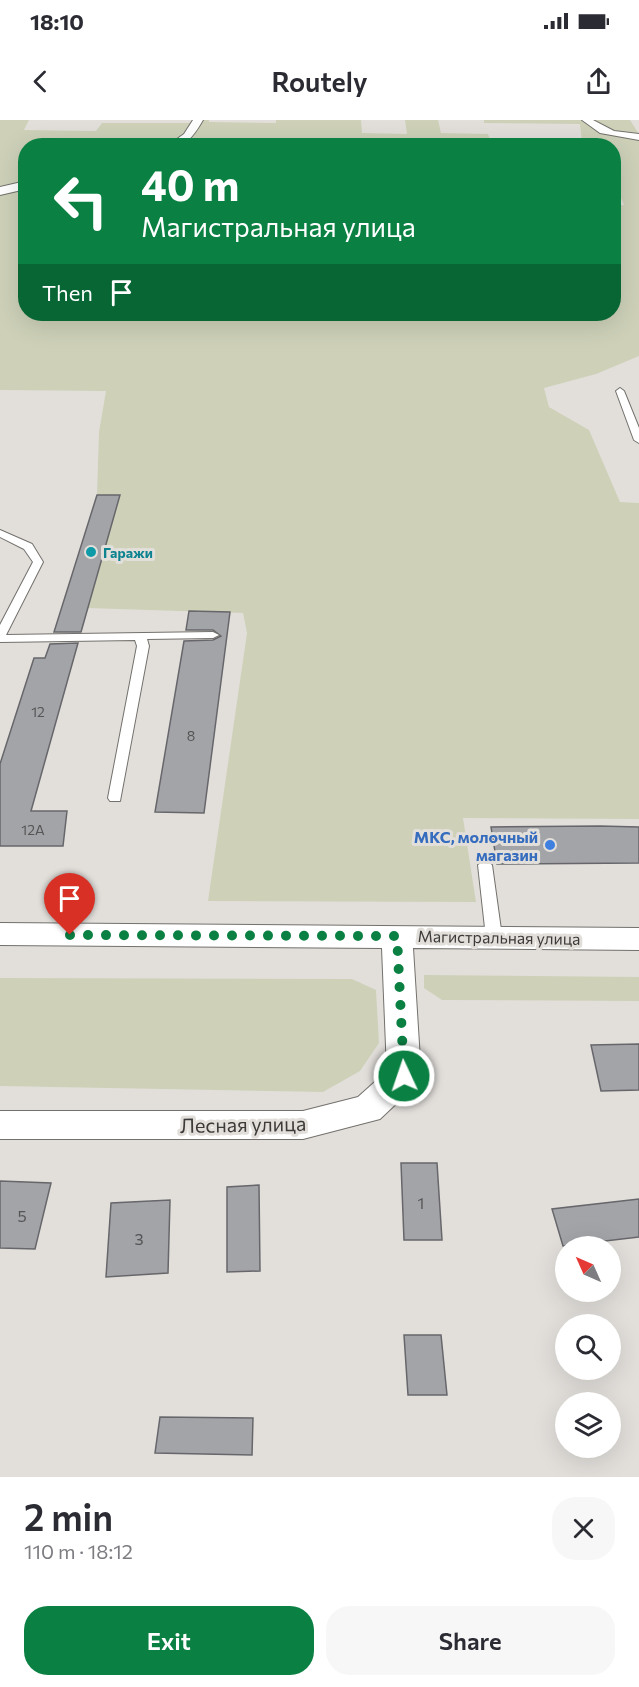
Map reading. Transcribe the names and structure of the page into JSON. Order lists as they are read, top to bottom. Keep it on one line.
{"streets":{"street":["Магистральная улица","Лесная улица"]},"crossings":[["Магистральная улица","Лесная улица"]],"places":["Гаражи","МКС, молочный магазин"],"house_numbers":["12","8","12А","1","5","3"],"north":"top left","page":{"status":"18:10","header":"Routely","turn":["40 m","Магистральная улица"],"then":"Then","heading":["2 min","110 m · 18:12"],"buttons":["Exit","Share"]}}
